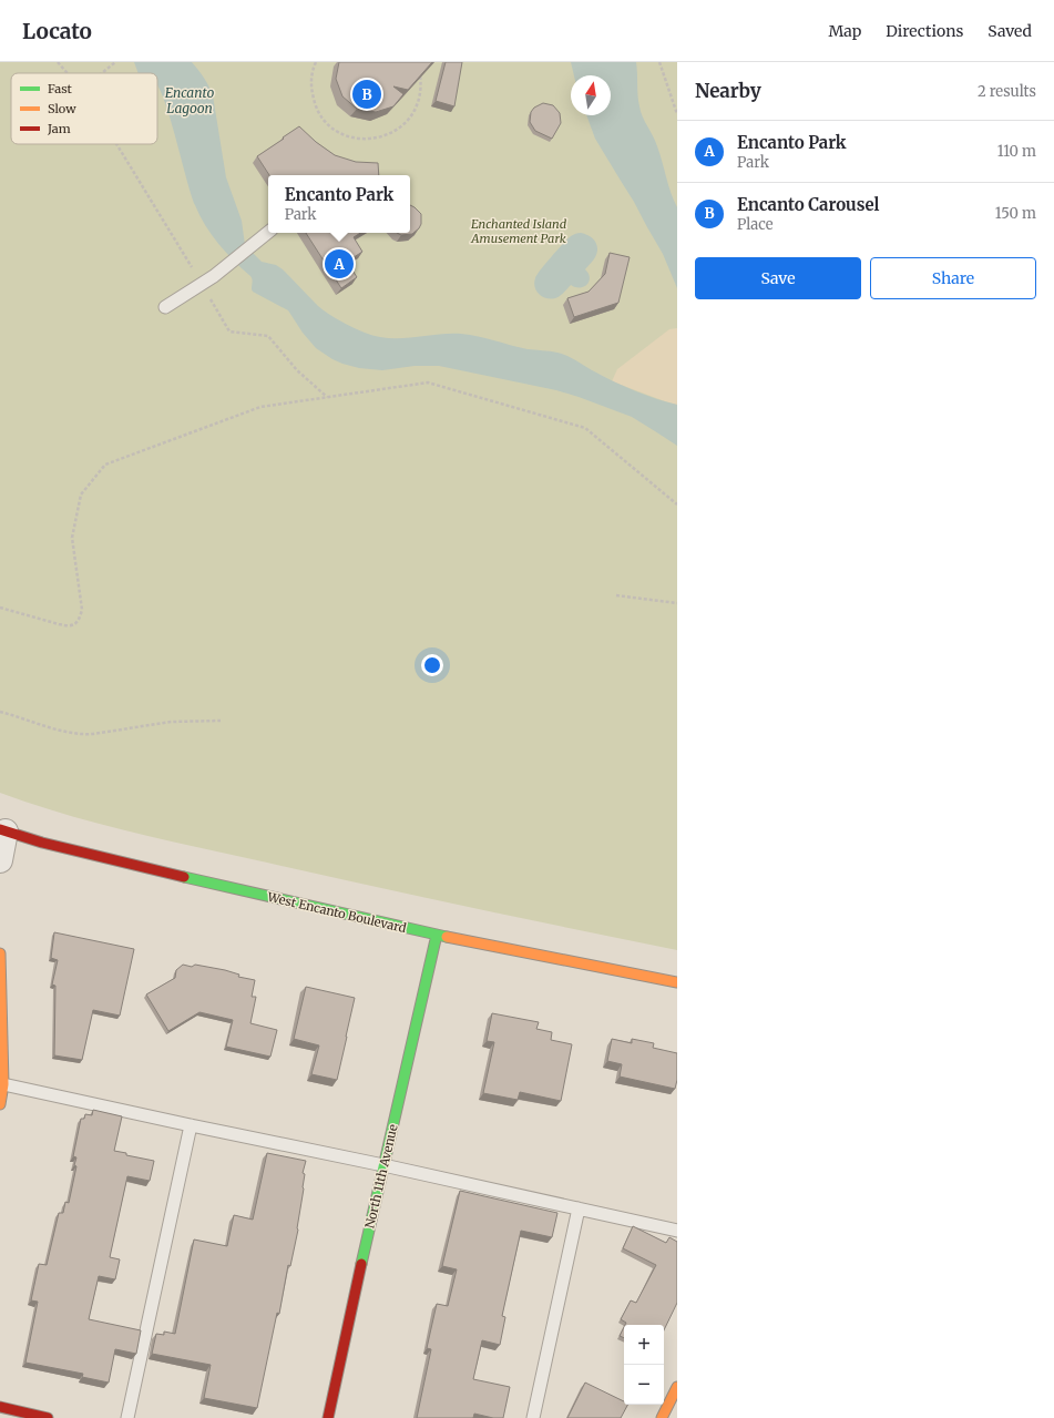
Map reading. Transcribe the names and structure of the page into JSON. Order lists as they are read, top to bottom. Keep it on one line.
{"streets":{"street":["West Encanto Boulevard","North 11th Avenue"]},"crossings":[["West Encanto Boulevard","North 11th Avenue"]],"water":["Encanto Lagoon"],"parks":["Enchanted Island Amusement Park"],"legend":["Fast","Slow","Jam"],"north":"top","page":{"header":"Locato","nav":["Map","Directions","Saved"],"heading":["Nearby","2 results"],"pins":["B","A"],"list":[{"mark":"A","name":"Encanto Park","note":"Park","value":"110 m"},{"mark":"B","name":"Encanto Carousel","note":"Place","value":"150 m"}],"popup":["Encanto Park","Park"],"buttons":["Save","Share"],"map_buttons":["+","−"]}}
